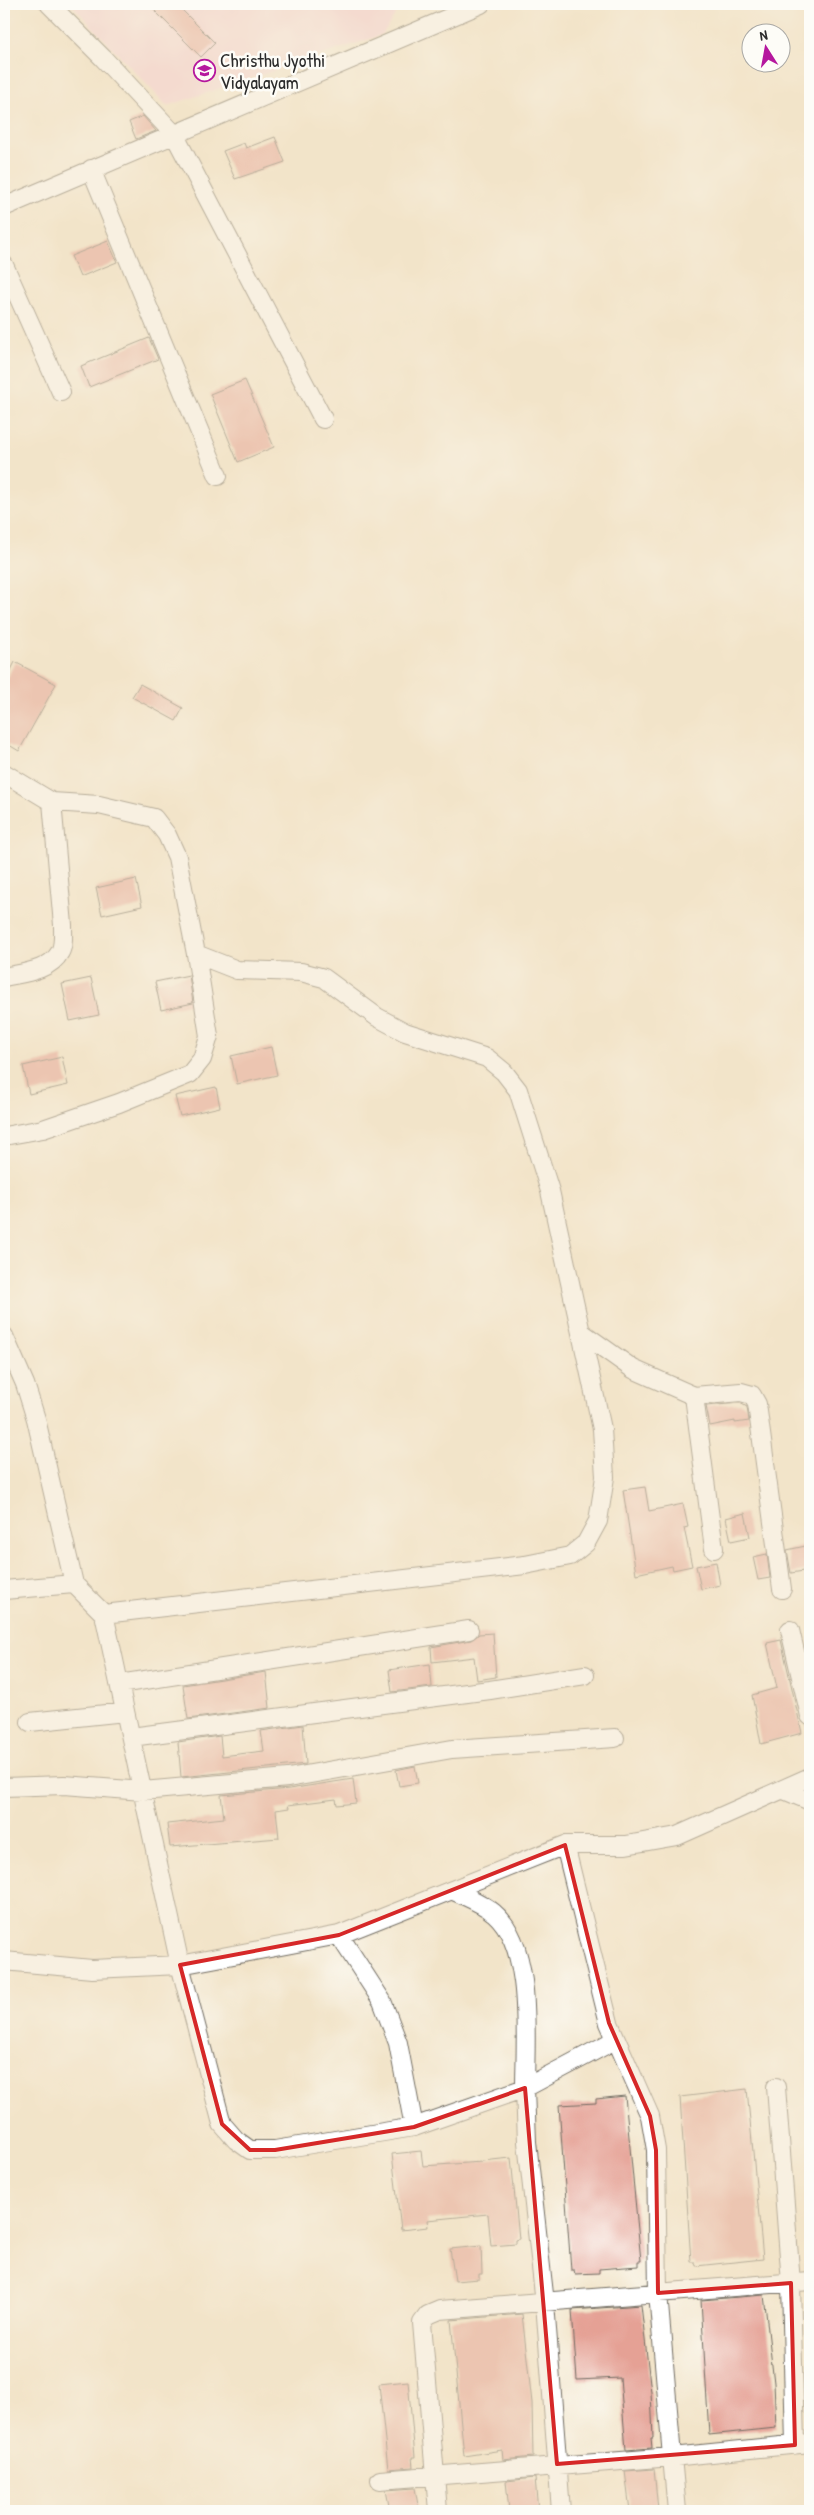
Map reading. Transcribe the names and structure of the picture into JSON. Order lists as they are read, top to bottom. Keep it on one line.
{"places":{"school or university":["Christhu Jyothi Vidyalayam"]},"north":"top"}
